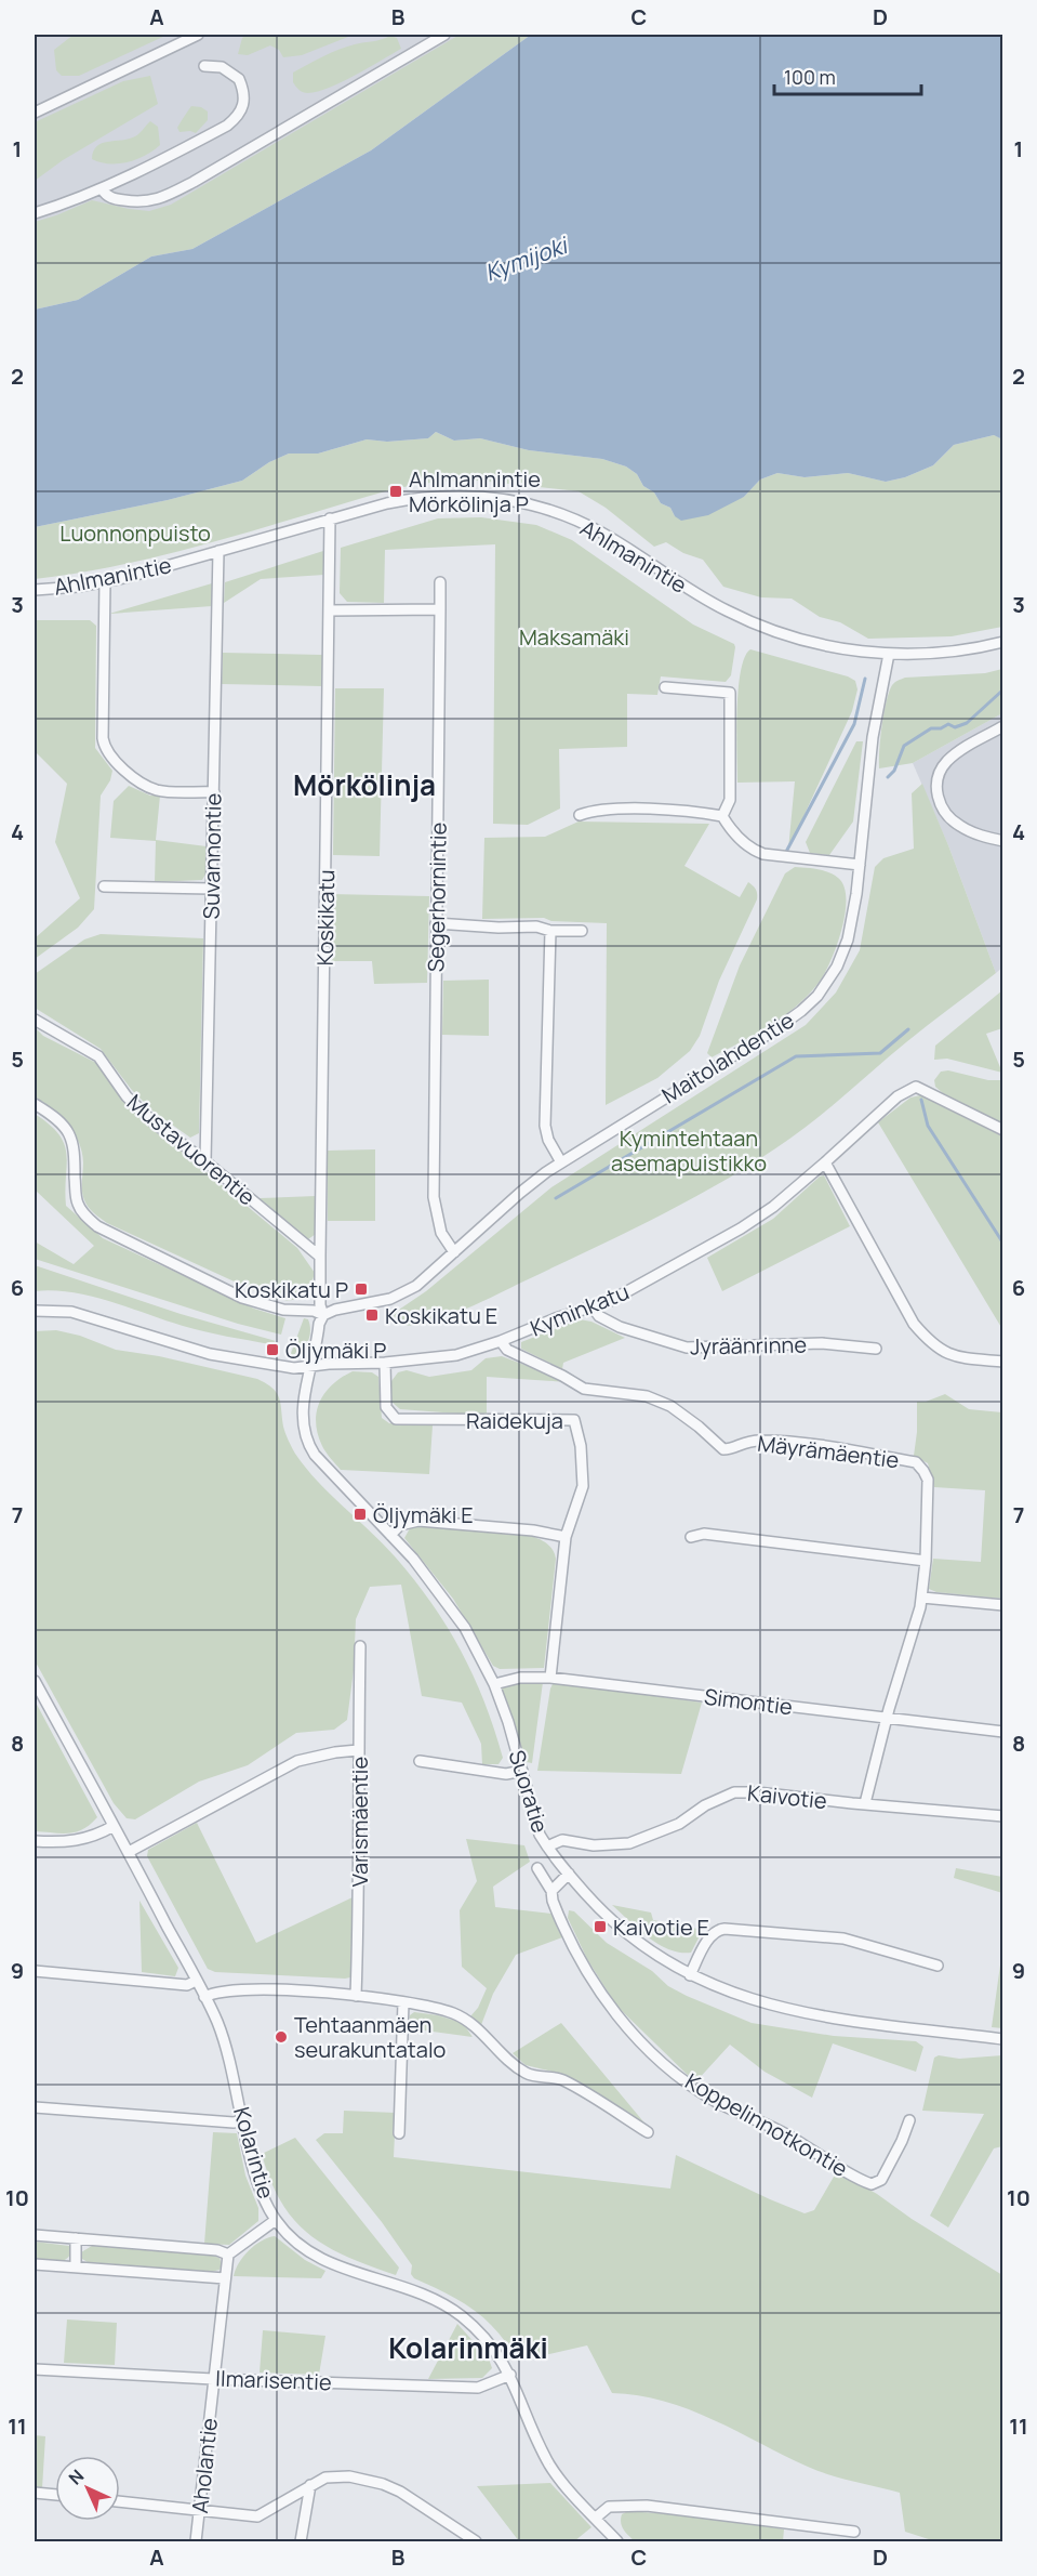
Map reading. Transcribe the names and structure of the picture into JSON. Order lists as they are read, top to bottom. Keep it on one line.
{"streets":{"street":["Ahlmanintie","Suvannontie","Segerhornintie","Koskikatu","Maitolahdentie","Mustavuorentie","Kyminkatu","Jyräänrinne","Raidekuja","Mäyrämäentie","Simontie","Suoratie","Kaivotie","Varismäentie","Koppelinnotkontie","Kolarintie","Ilmarisentie","Aholantie"]},"crossings":[["Ahlmanintie","Suvannontie"],["Ahlmanintie","Koskikatu"],["Ahlmanintie","Maitolahdentie"],["Suvannontie","Mustavuorentie"],["Segerhornintie","Maitolahdentie"],["Koskikatu","Maitolahdentie"],["Koskikatu","Mustavuorentie"],["Kyminkatu","Jyräänrinne"],["Kyminkatu","Raidekuja"],["Kyminkatu","Mäyrämäentie"],["Kyminkatu","Suoratie"],["Mäyrämäentie","Simontie"],["Mäyrämäentie","Kaivotie"],["Simontie","Suoratie"],["Suoratie","Kaivotie"],["Kolarintie","Ilmarisentie"],["Ilmarisentie","Aholantie"]],"districts":["Mörkölinja","Kolarinmäki"],"water":["Kymijoki"],"parks":["Luonnonpuisto","Maksamäki","Kymintehtaan asemapuistikko"],"places":{"transit":["Ahlmannintie Mörkölinja P","Koskikatu P","Koskikatu E","Öljymäki P","Öljymäki E","Kaivotie E"],"other":["Tehtaanmäen seurakuntatalo"]},"scale_bar":"100 m","north":"top left","grid":{"columns":["A","B","C","D"],"rows":["1","2","3","4","5","6","7","8","9","10","11"]}}
